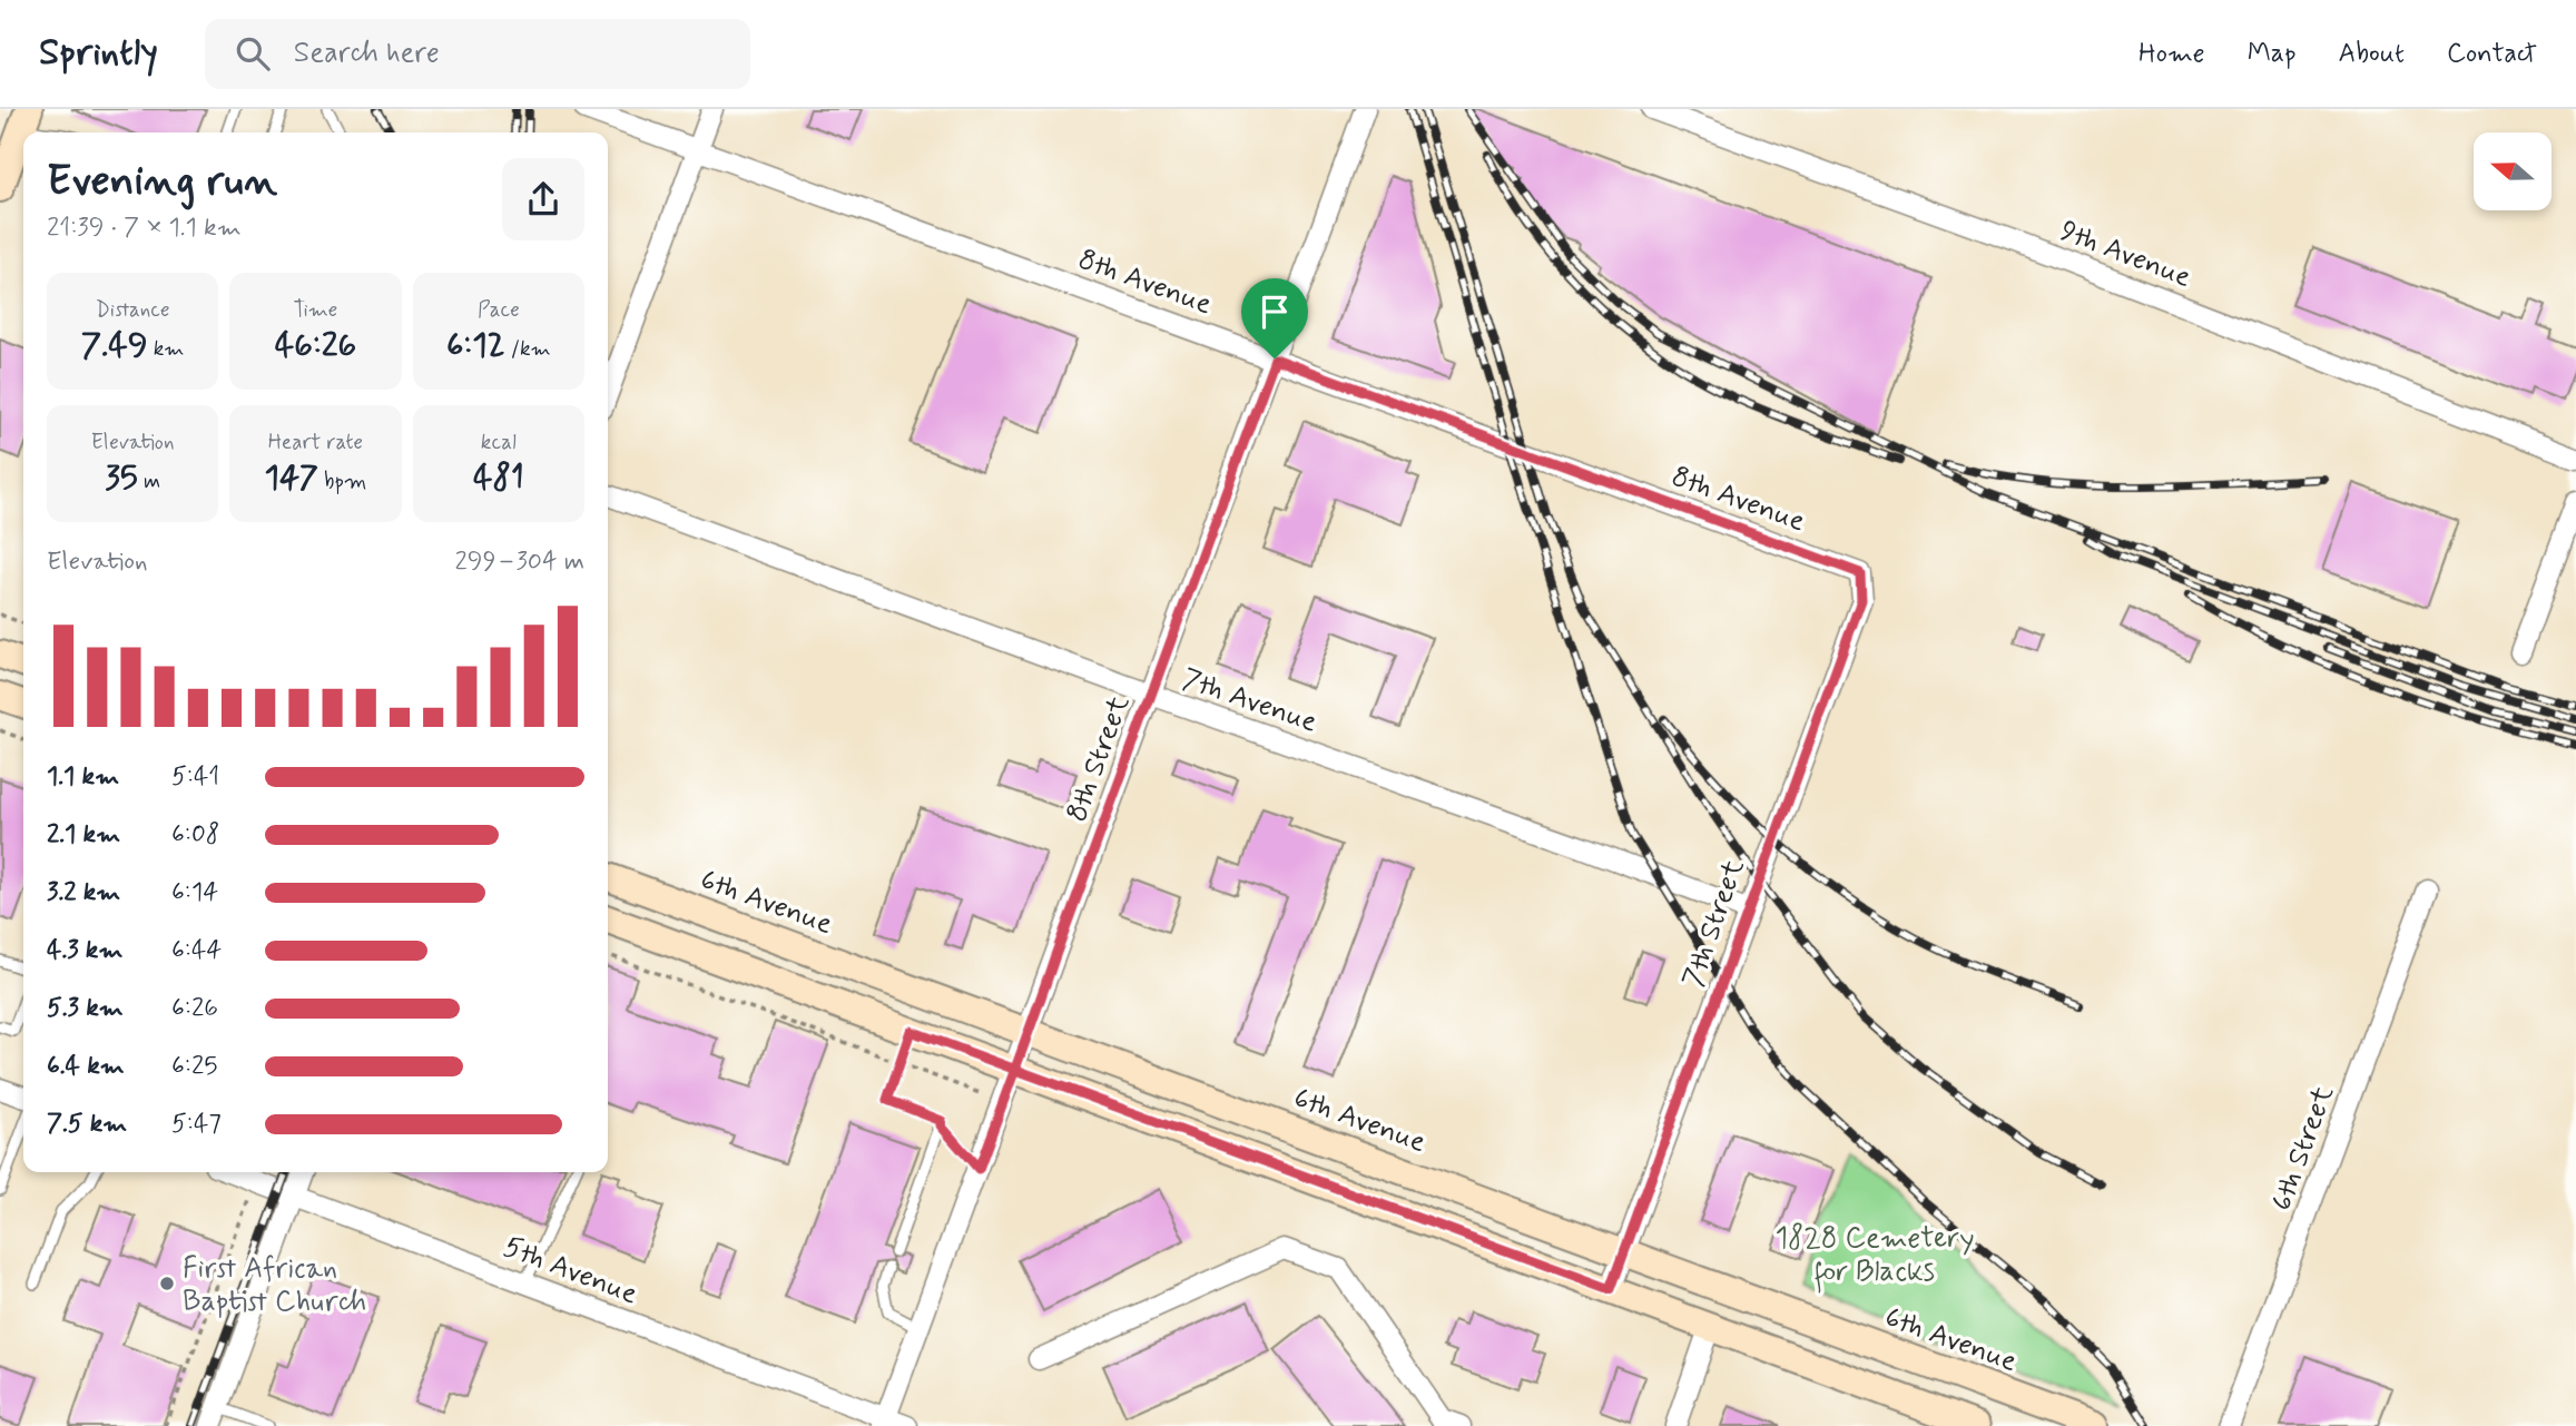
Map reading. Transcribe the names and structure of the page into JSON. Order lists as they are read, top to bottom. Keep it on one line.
{"streets":{"main road":["6th Avenue"],"street":["9th Avenue","8th Avenue","7th Avenue","8th Street","7th Street","6th Street","5th Avenue"]},"crossings":[["8th Avenue","8th Street"],["8th Avenue","7th Street"],["7th Avenue","8th Street"],["7th Avenue","7th Street"],["8th Street","6th Avenue"],["8th Street","5th Avenue"],["6th Avenue","7th Street"]],"parks":["1828 Cemetery for Blacks"],"places":["First African Baptist Church"],"north":"left","page":{"header":"Sprintly","search":"Search here","nav":["Home","Map","About","Contact"],"heading":["Evening run","21:39 · 7 × 1.1 km"],"stats":[["Distance","7.49 km"],["Time","46:26"],["Pace","6:12 /km"],["Elevation","35 m"],["Heart rate","147 bpm"],["kcal","481"]],"chart":["Elevation","299–304 m"],"list":[{"name":"1.1 km","note":"5:41"},{"name":"2.1 km","note":"6:08"},{"name":"3.2 km","note":"6:14"},{"name":"4.3 km","note":"6:44"},{"name":"5.3 km","note":"6:26"},{"name":"6.4 km","note":"6:25"},{"name":"7.5 km","note":"5:47"}]}}
